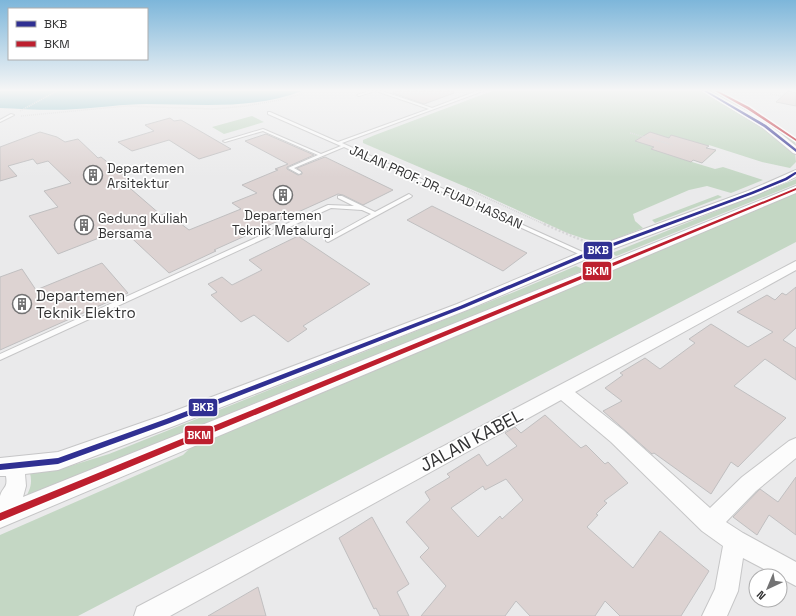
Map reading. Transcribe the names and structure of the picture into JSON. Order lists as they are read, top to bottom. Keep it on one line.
{"streets":{"street":["JALAN KABEL"],"lane":["JALAN PROF. DR. FUAD HASSAN"]},"places":{"building":["Departemen Arsitektur","Departemen Teknik Metalurgi","Gedung Kuliah Bersama","Departemen Teknik Elektro"]},"lines":["transit line BKB","transit line BKM"],"legend":["BKB","BKM"],"north":"bottom left"}
